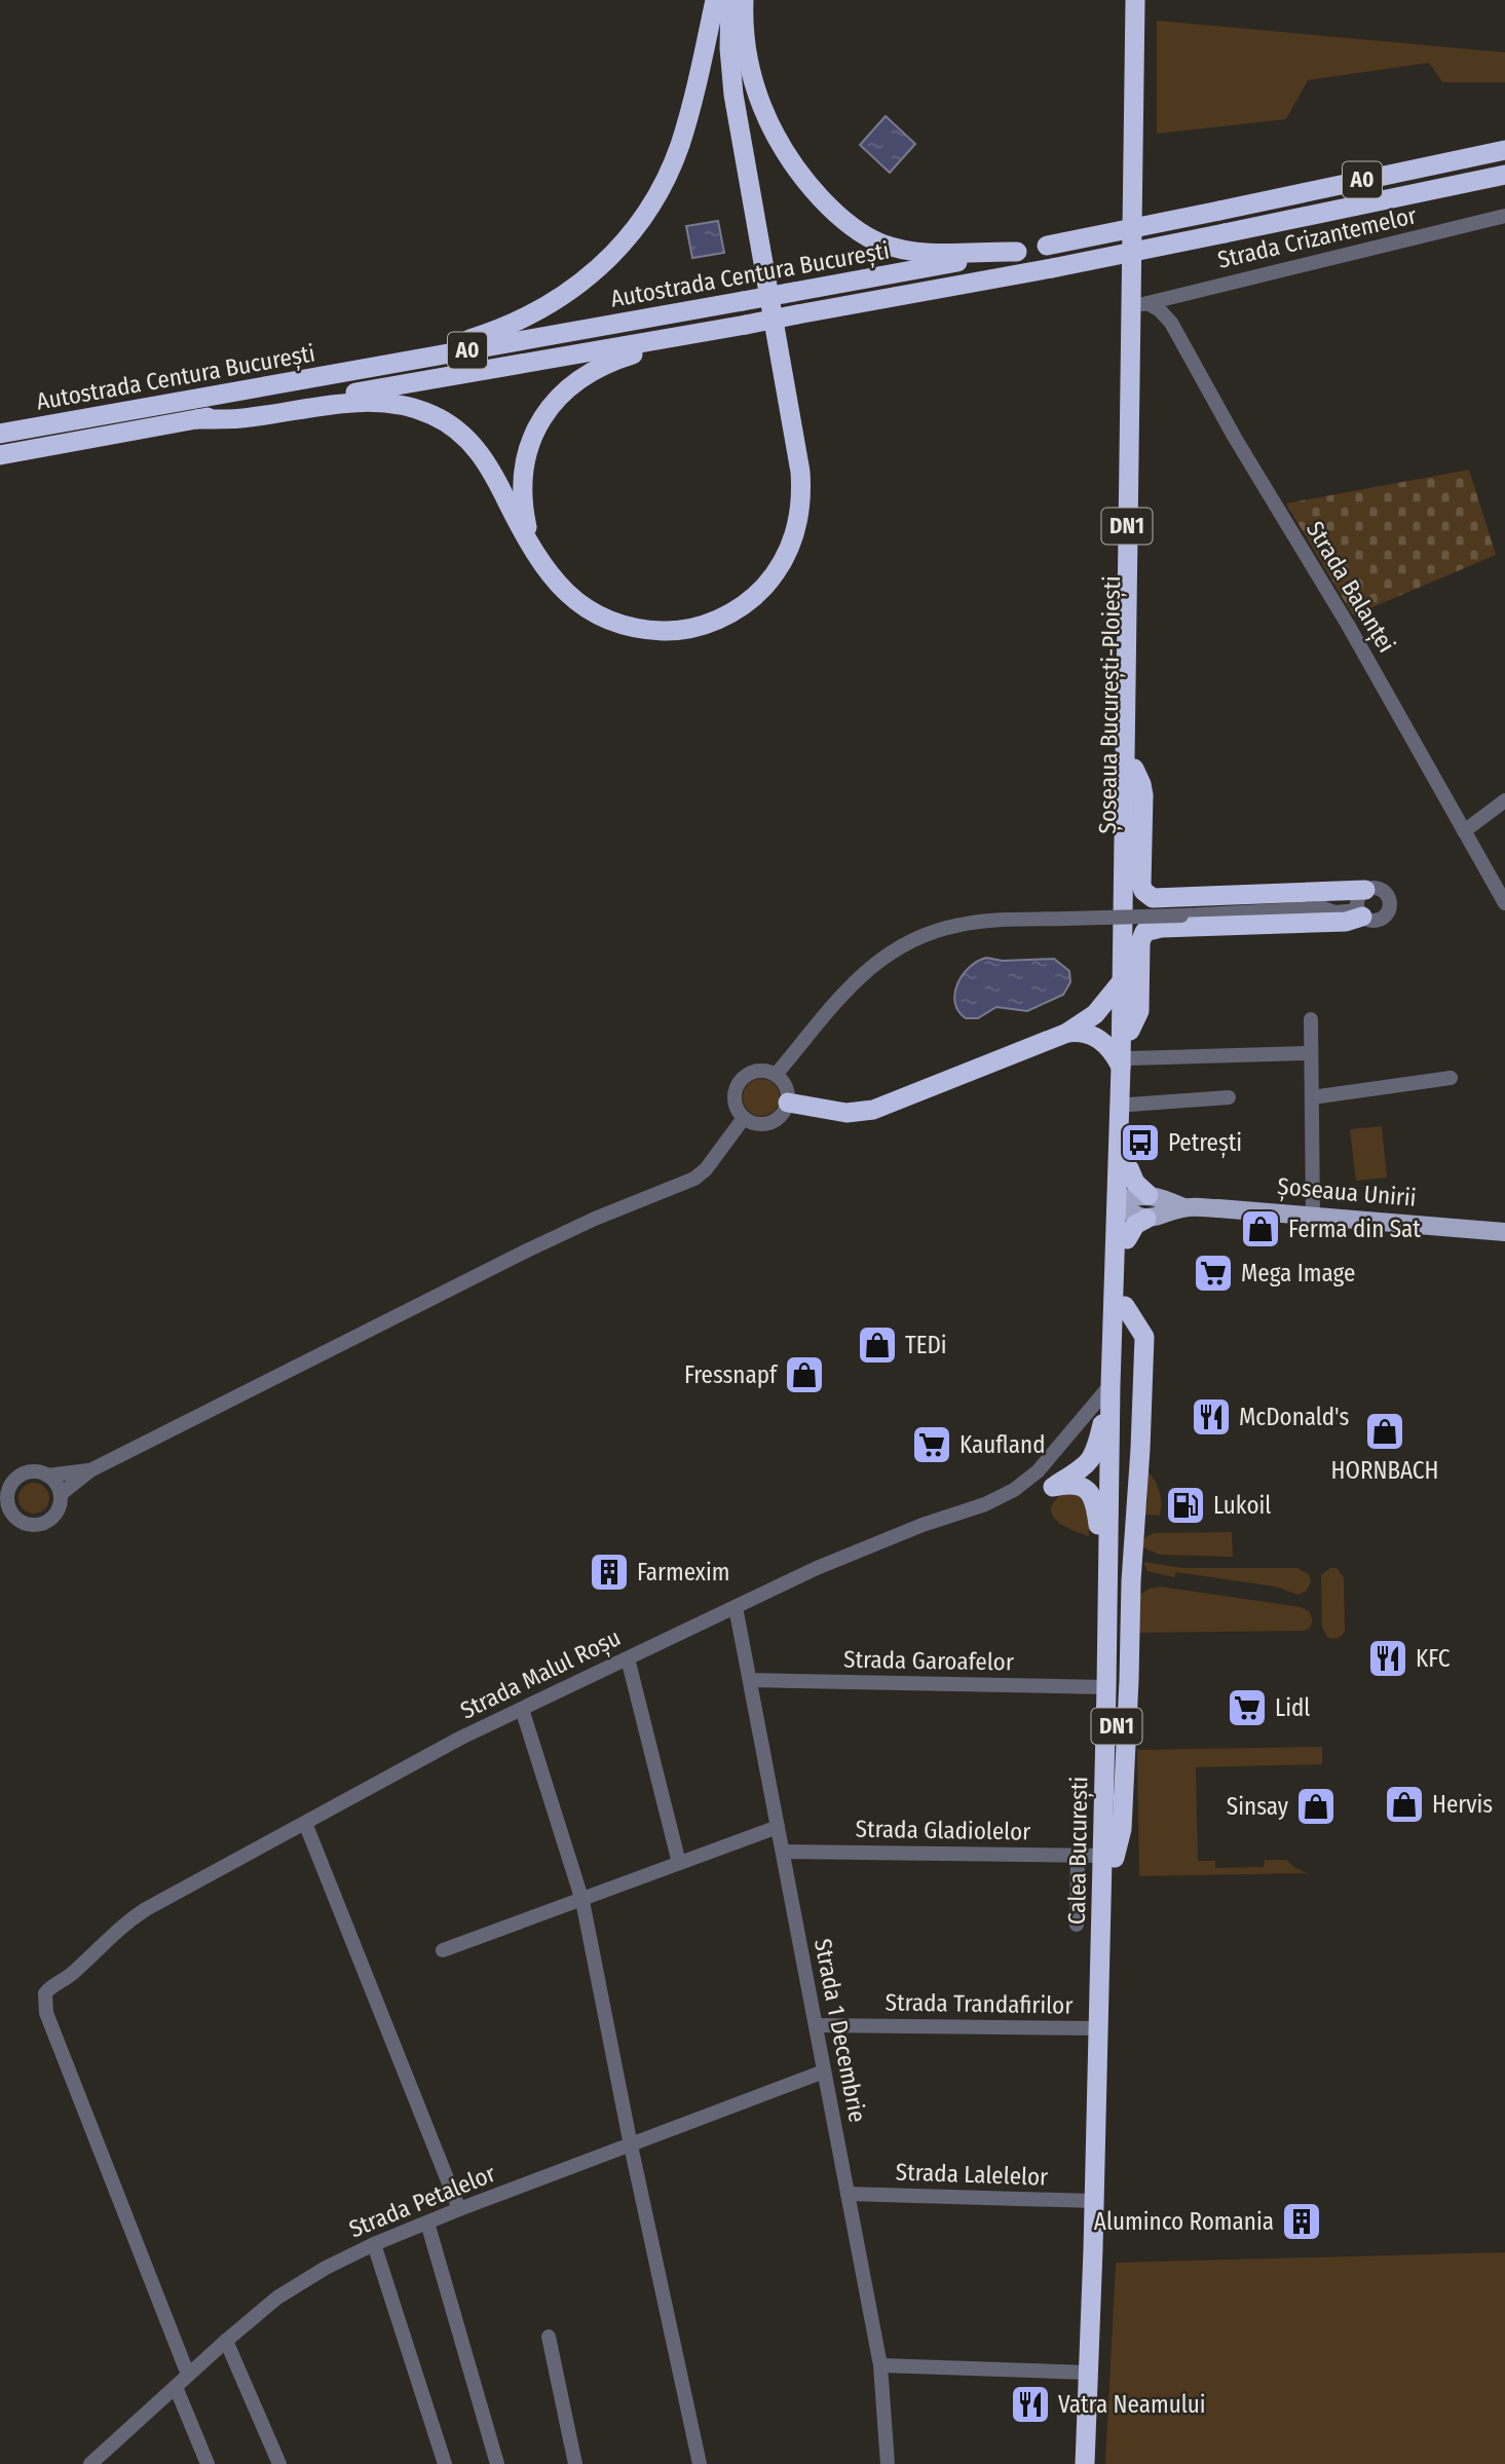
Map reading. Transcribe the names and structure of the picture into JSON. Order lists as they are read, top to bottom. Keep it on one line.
{"streets":{"highway":["A0","Autostrada Centura București","DN1","Șoseaua București-Ploiești","Calea București"],"main road":["Șoseaua Unirii"],"street":["Strada Crizantemelor","Strada Balanței","Strada Garoafelor","Strada Malul Roșu","Strada Gladiolelor","Strada Trandafirilor","Strada 1 Decembrie","Strada Lalelelor","Strada Petalelor"]},"crossings":[["Strada Crizantemelor","Strada Balanței"],["Strada Crizantemelor","Șoseaua București-Ploiești"],["DN1","Șoseaua București-Ploiești"],["DN1","Strada Gladiolelor"],["DN1","Calea București"],["Strada Balanței","Șoseaua București-Ploiești"],["Șoseaua București-Ploiești","Calea București"],["Strada Garoafelor","Calea București"],["Strada Garoafelor","Strada 1 Decembrie"],["Strada Malul Roșu","Calea București"],["Strada Malul Roșu","Strada 1 Decembrie"],["Strada Malul Roșu","Strada Petalelor"],["Strada Gladiolelor","Calea București"],["Strada Gladiolelor","Strada 1 Decembrie"],["Calea București","Strada Trandafirilor"],["Calea București","Strada Lalelelor"],["Strada Trandafirilor","Strada 1 Decembrie"],["Strada 1 Decembrie","Strada Lalelelor"],["Strada 1 Decembrie","Strada Petalelor"]],"places":{"bus stop":["Petrești"],"shop":["Ferma din Sat","TEDi","Fressnapf","HORNBACH","Hervis","Sinsay"],"supermarket":["Mega Image","Kaufland","Lidl"],"restaurant":["McDonald's","KFC","Vatra Neamului"],"fuel station":["Lukoil"],"building":["Farmexim","Aluminco Romania"]}}
